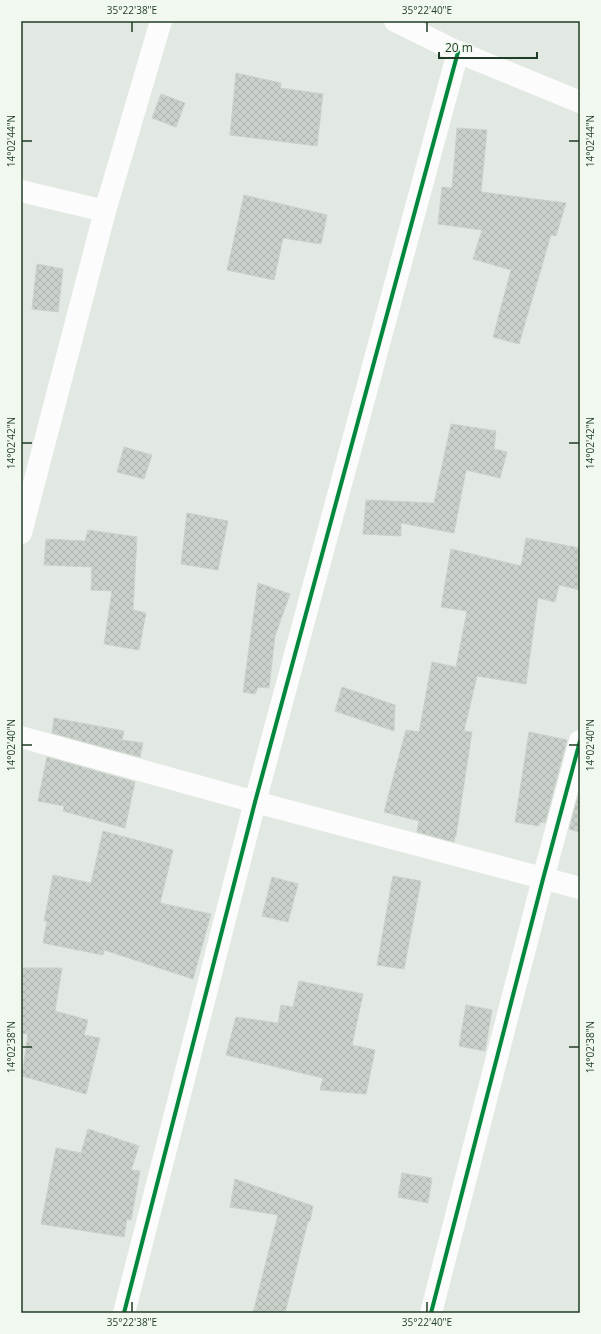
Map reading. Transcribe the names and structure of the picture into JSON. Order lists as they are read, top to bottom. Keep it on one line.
{"scale_bar":"20 m","coordinates":["35°22'38\"E","35°22'40\"E","14°02'44\"N","14°02'42\"N","14°02'40\"N","14°02'38\"N"]}
